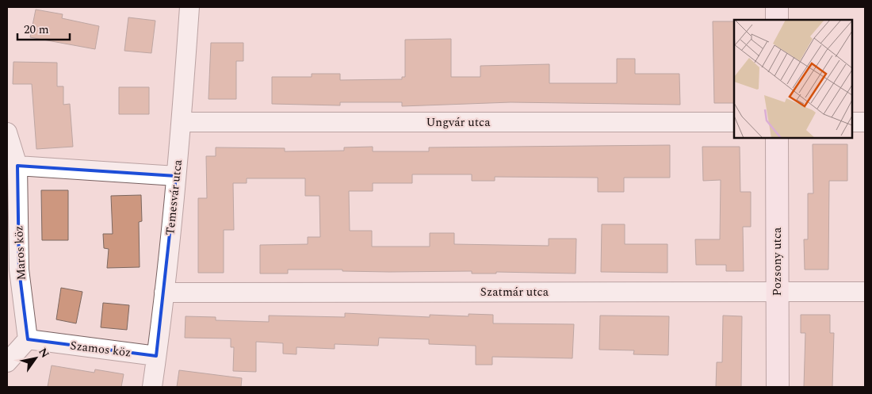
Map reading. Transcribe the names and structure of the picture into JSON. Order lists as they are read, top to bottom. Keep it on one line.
{"streets":{"street":["Ungvár utca","Temesvár utca","Maros köz","Pozsony utca","Szatmár utca","Szamos köz"]},"crossings":[["Ungvár utca","Temesvár utca"],["Temesvár utca","Szatmár utca"],["Temesvár utca","Szamos köz"],["Maros köz","Szamos köz"],["Pozsony utca","Szatmár utca"]],"scale_bar":"20 m","north":"top right"}
